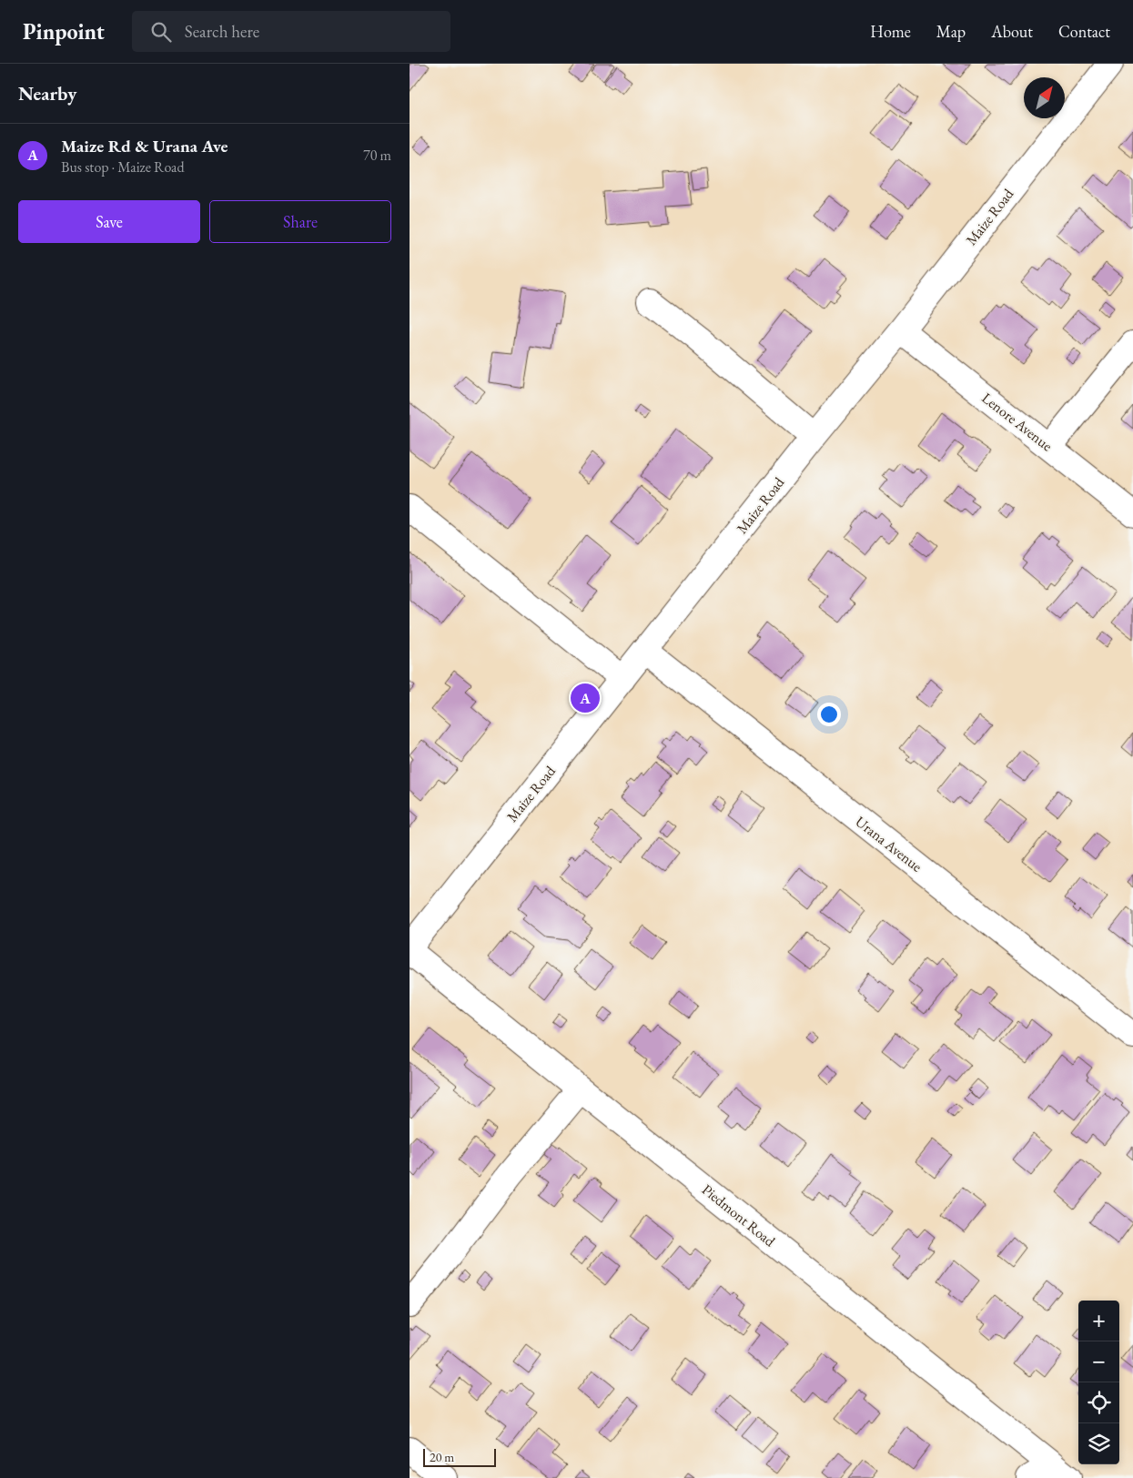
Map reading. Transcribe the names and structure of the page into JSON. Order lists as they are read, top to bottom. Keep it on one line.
{"streets":{"street":["Maize Road","Lenore Avenue","Urana Avenue","Piedmont Road"]},"crossings":[["Maize Road","Lenore Avenue"],["Maize Road","Urana Avenue"]],"scale_bar":"20 m","north":"top right","page":{"header":"Pinpoint","search":"Search here","nav":["Home","Map","About","Contact"],"heading":"Nearby","list":[{"mark":"A","name":"Maize Rd & Urana Ave","note":"Bus stop · Maize Road","value":"70 m"}],"buttons":["Save","Share"],"pins":"A","map_buttons":["+","−"],"scale":"20 m"}}
